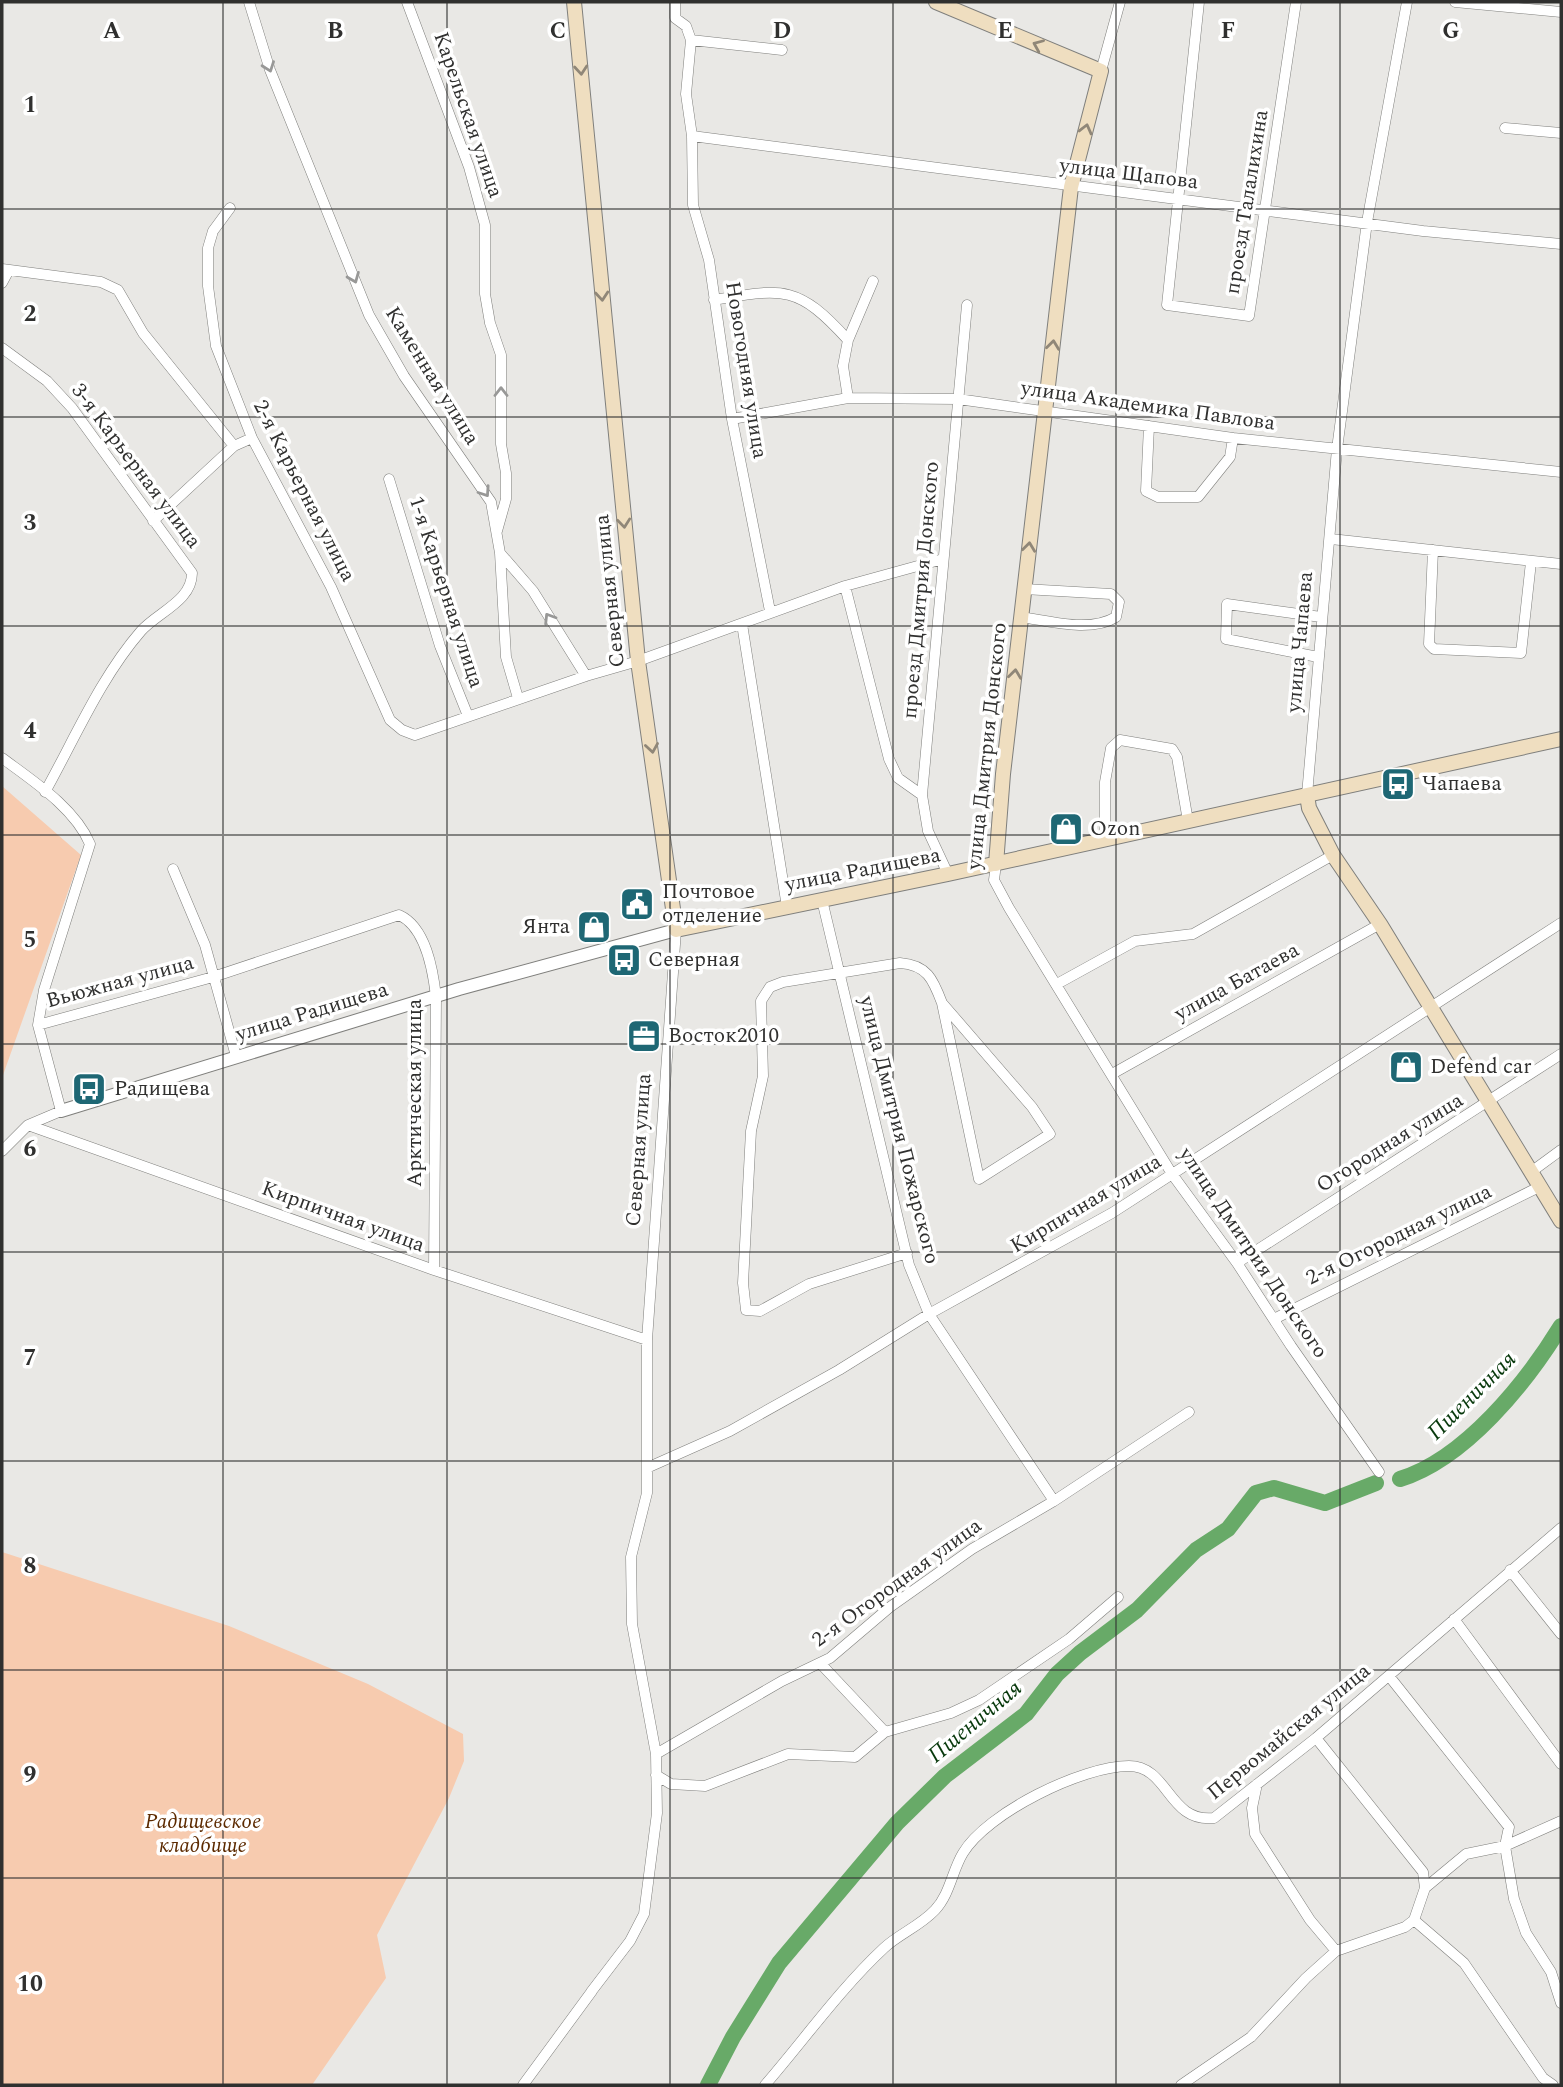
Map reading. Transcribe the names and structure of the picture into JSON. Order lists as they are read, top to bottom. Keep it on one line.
{"streets":{"main road":["Северная улица","улица Чапаева","улица Дмитрия Донского","улица Радищева"],"street":["Карельская улица","улица Щапова","проезд Талалихина","Новогодняя улица","Каменная улица","улица Академика Павлова","3-я Карьерная улица","2-я Карьерная улица","проезд Дмитрия Донского","1-я Карьерная улица","Вьюжная улица","улица Батаева","Арктическая улица","улица Дмитрия Пожарского","Огородная улица","Кирпичная улица","2-я Огородная улица","Первомайская улица"]},"crossings":[["Карельская улица","Каменная улица"],["улица Щапова","проезд Талалихина"],["улица Щапова","Новогодняя улица"],["улица Щапова","улица Чапаева"],["улица Щапова","улица Дмитрия Донского"],["Новогодняя улица","улица Академика Павлова"],["улица Академика Павлова","проезд Дмитрия Донского"],["улица Академика Павлова","улица Чапаева"],["улица Академика Павлова","улица Дмитрия Донского"],["2-я Карьерная улица","1-я Карьерная улица"],["проезд Дмитрия Донского","улица Радищева"],["Северная улица","улица Радищева"],["Северная улица","Кирпичная улица"],["Северная улица","2-я Огородная улица"],["улица Чапаева","улица Радищева"],["улица Чапаева","улица Батаева"],["улица Чапаева","Огородная улица"],["улица Чапаева","Кирпичная улица"],["улица Чапаева","2-я Огородная улица"],["улица Дмитрия Донского","улица Радищева"],["улица Дмитрия Донского","улица Батаева"],["улица Дмитрия Донского","Огородная улица"],["улица Дмитрия Донского","Кирпичная улица"],["улица Дмитрия Донского","2-я Огородная улица"],["улица Радищева","Арктическая улица"],["улица Радищева","улица Дмитрия Пожарского"],["Вьюжная улица","Арктическая улица"],["Арктическая улица","Кирпичная улица"],["улица Дмитрия Пожарского","Кирпичная улица"],["улица Дмитрия Пожарского","2-я Огородная улица"]],"one_way":["Карельская улица","Каменная улица","Северная улица","улица Дмитрия Донского"],"water":["Пшеничная"],"parks":["Радищевское кладбище"],"places":{"bus stop":["Чапаева","Северная","Радищева"],"shop":["Ozon","Янта","Defend car"],"public building":["Почтовое отделение"],"office":["Восток2010"]},"grid":{"columns":["A","B","C","D","E","F","G"],"rows":["1","2","3","4","5","6","7","8","9","10"]}}
